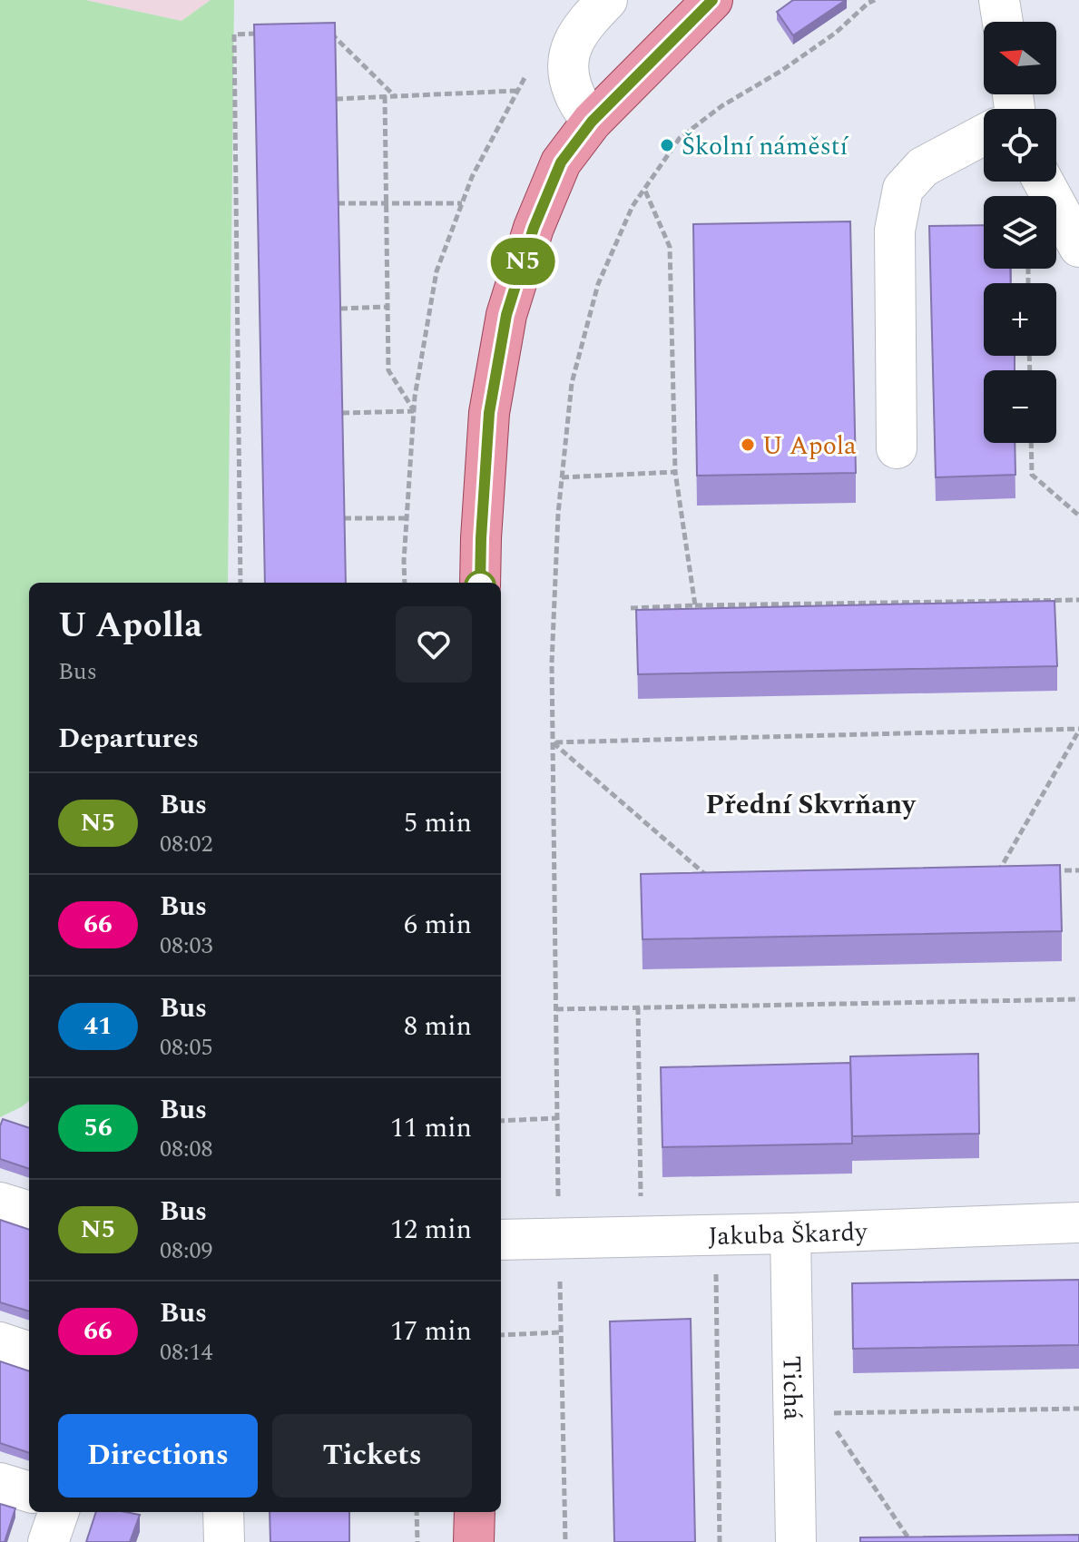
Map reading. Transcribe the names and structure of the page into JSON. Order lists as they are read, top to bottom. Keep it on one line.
{"streets":{"street":["Jakuba Škardy","Tichá"]},"crossings":[["Jakuba Škardy","Tichá"]],"districts":["Přední Skvrňany"],"places":["Školní náměstí","U Apola"],"lines":["bus line N5"],"north":"left","page":{"on_map":"N5","map_buttons":["+","−"],"heading":[["U Apolla","Bus"],"Departures"],"list":[{"mark":"N5","name":"Bus","note":"08:02","value":"5 min"},{"mark":"66","name":"Bus","note":"08:03","value":"6 min"},{"mark":"41","name":"Bus","note":"08:05","value":"8 min"},{"mark":"56","name":"Bus","note":"08:08","value":"11 min"},{"mark":"N5","name":"Bus","note":"08:09","value":"12 min"},{"mark":"66","name":"Bus","note":"08:14","value":"17 min"}],"buttons":["Directions","Tickets"]}}
